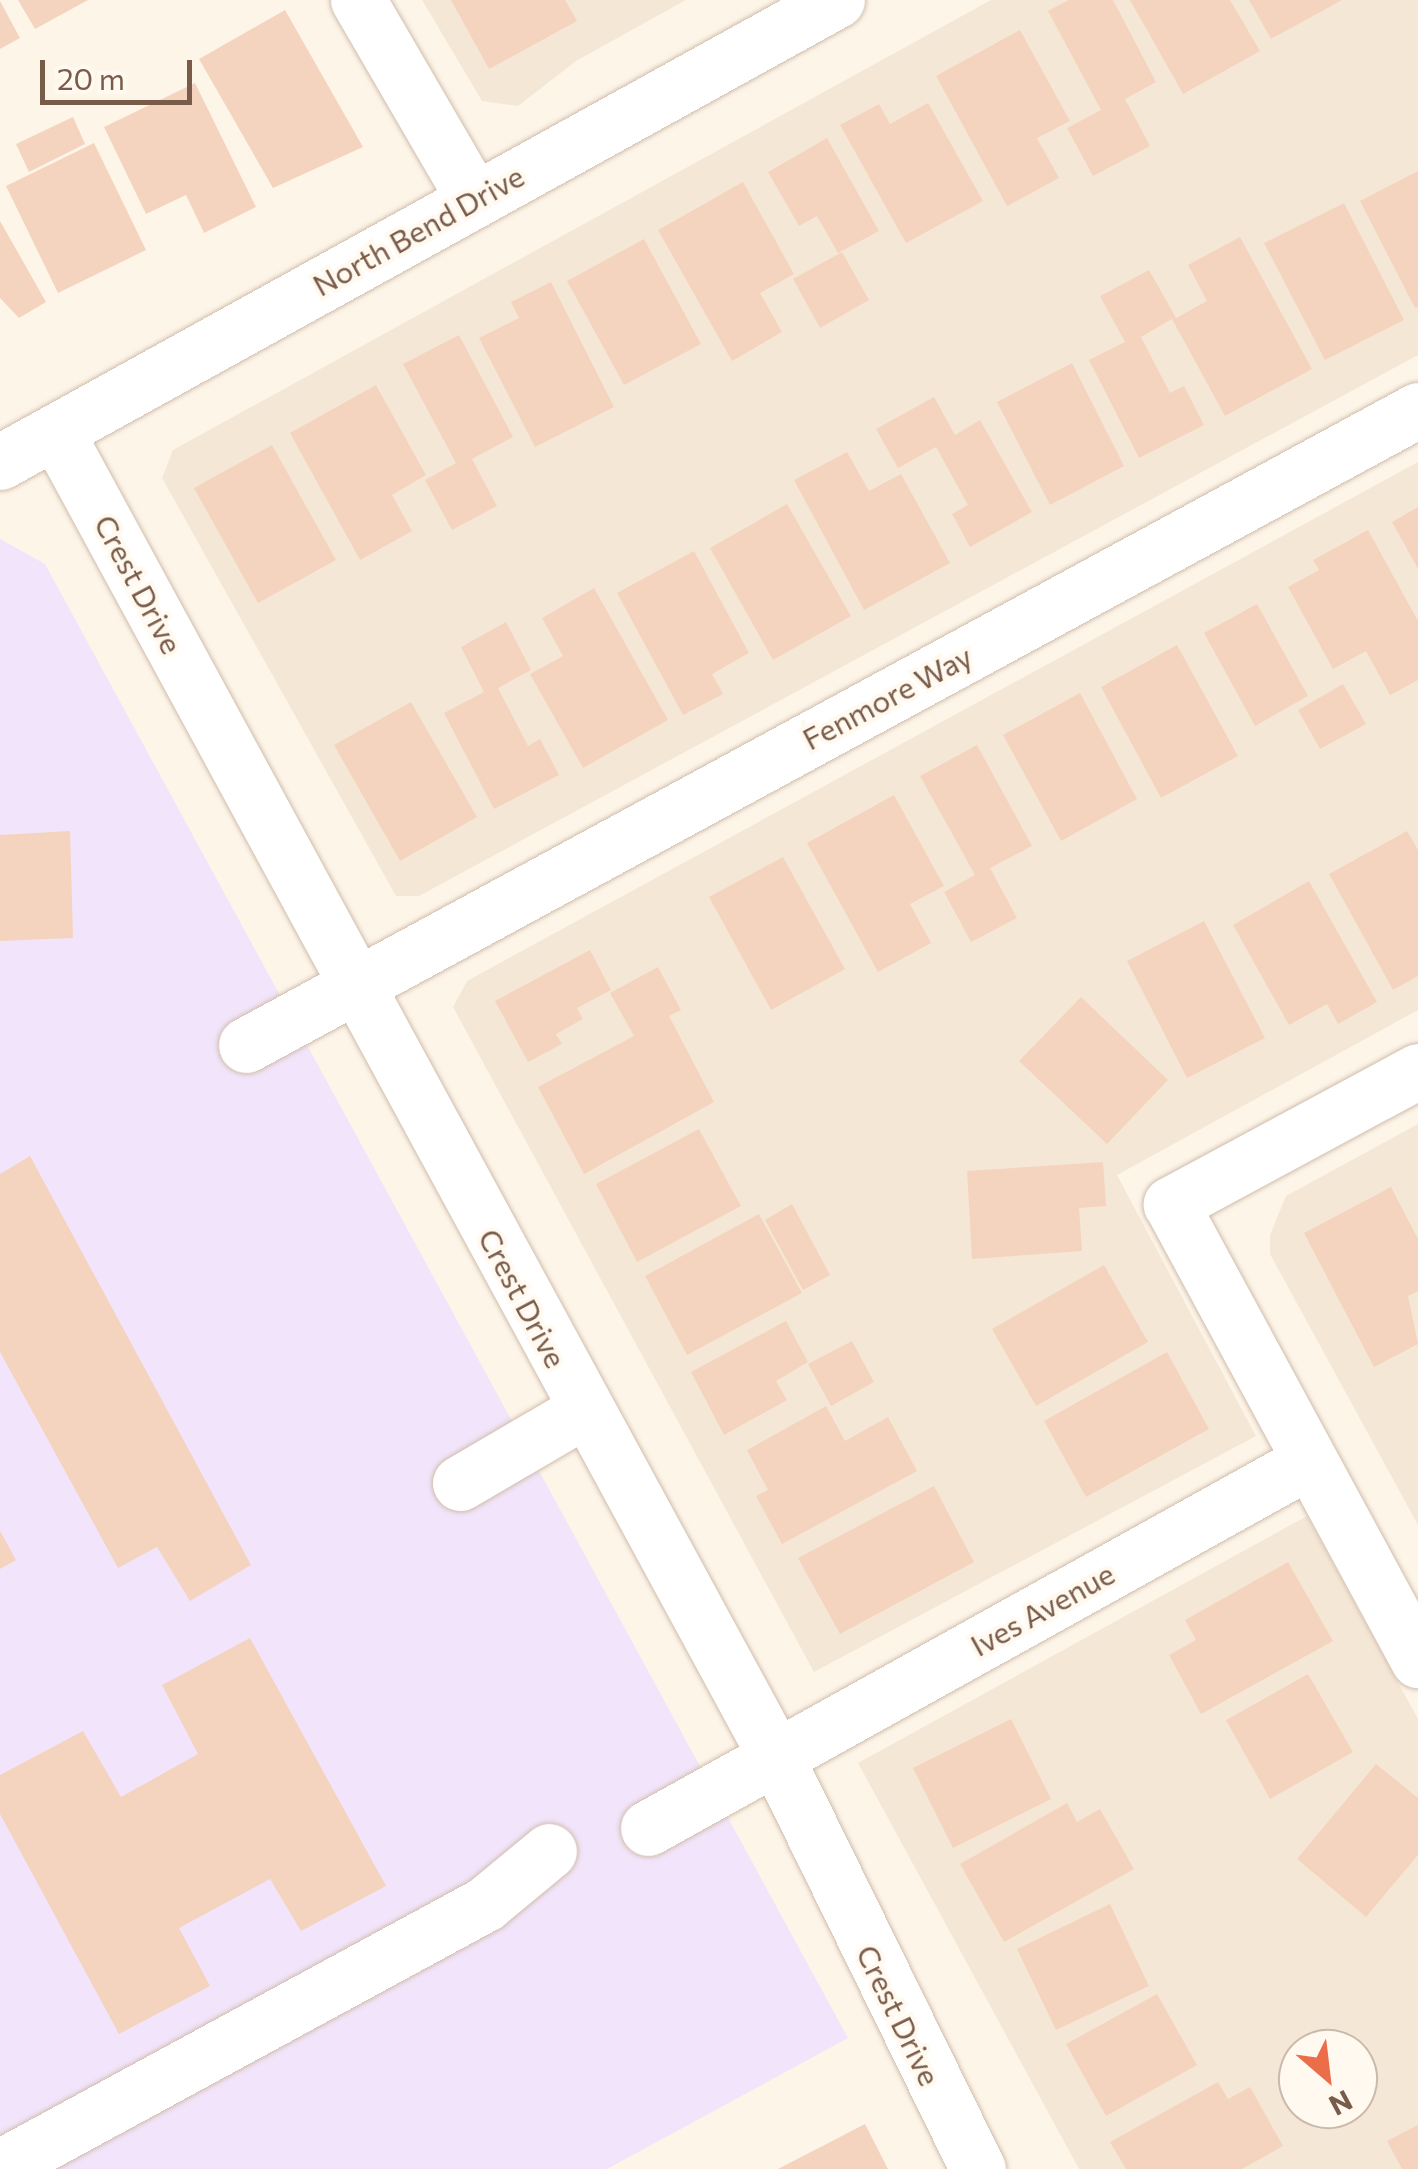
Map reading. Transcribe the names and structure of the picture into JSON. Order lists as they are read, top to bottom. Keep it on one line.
{"streets":{"street":["North Bend Drive","Crest Drive","Fenmore Way","Ives Avenue"]},"crossings":[["North Bend Drive","Crest Drive"],["Crest Drive","Fenmore Way"],["Crest Drive","Ives Avenue"]],"scale_bar":"20 m","north":"bottom right"}
